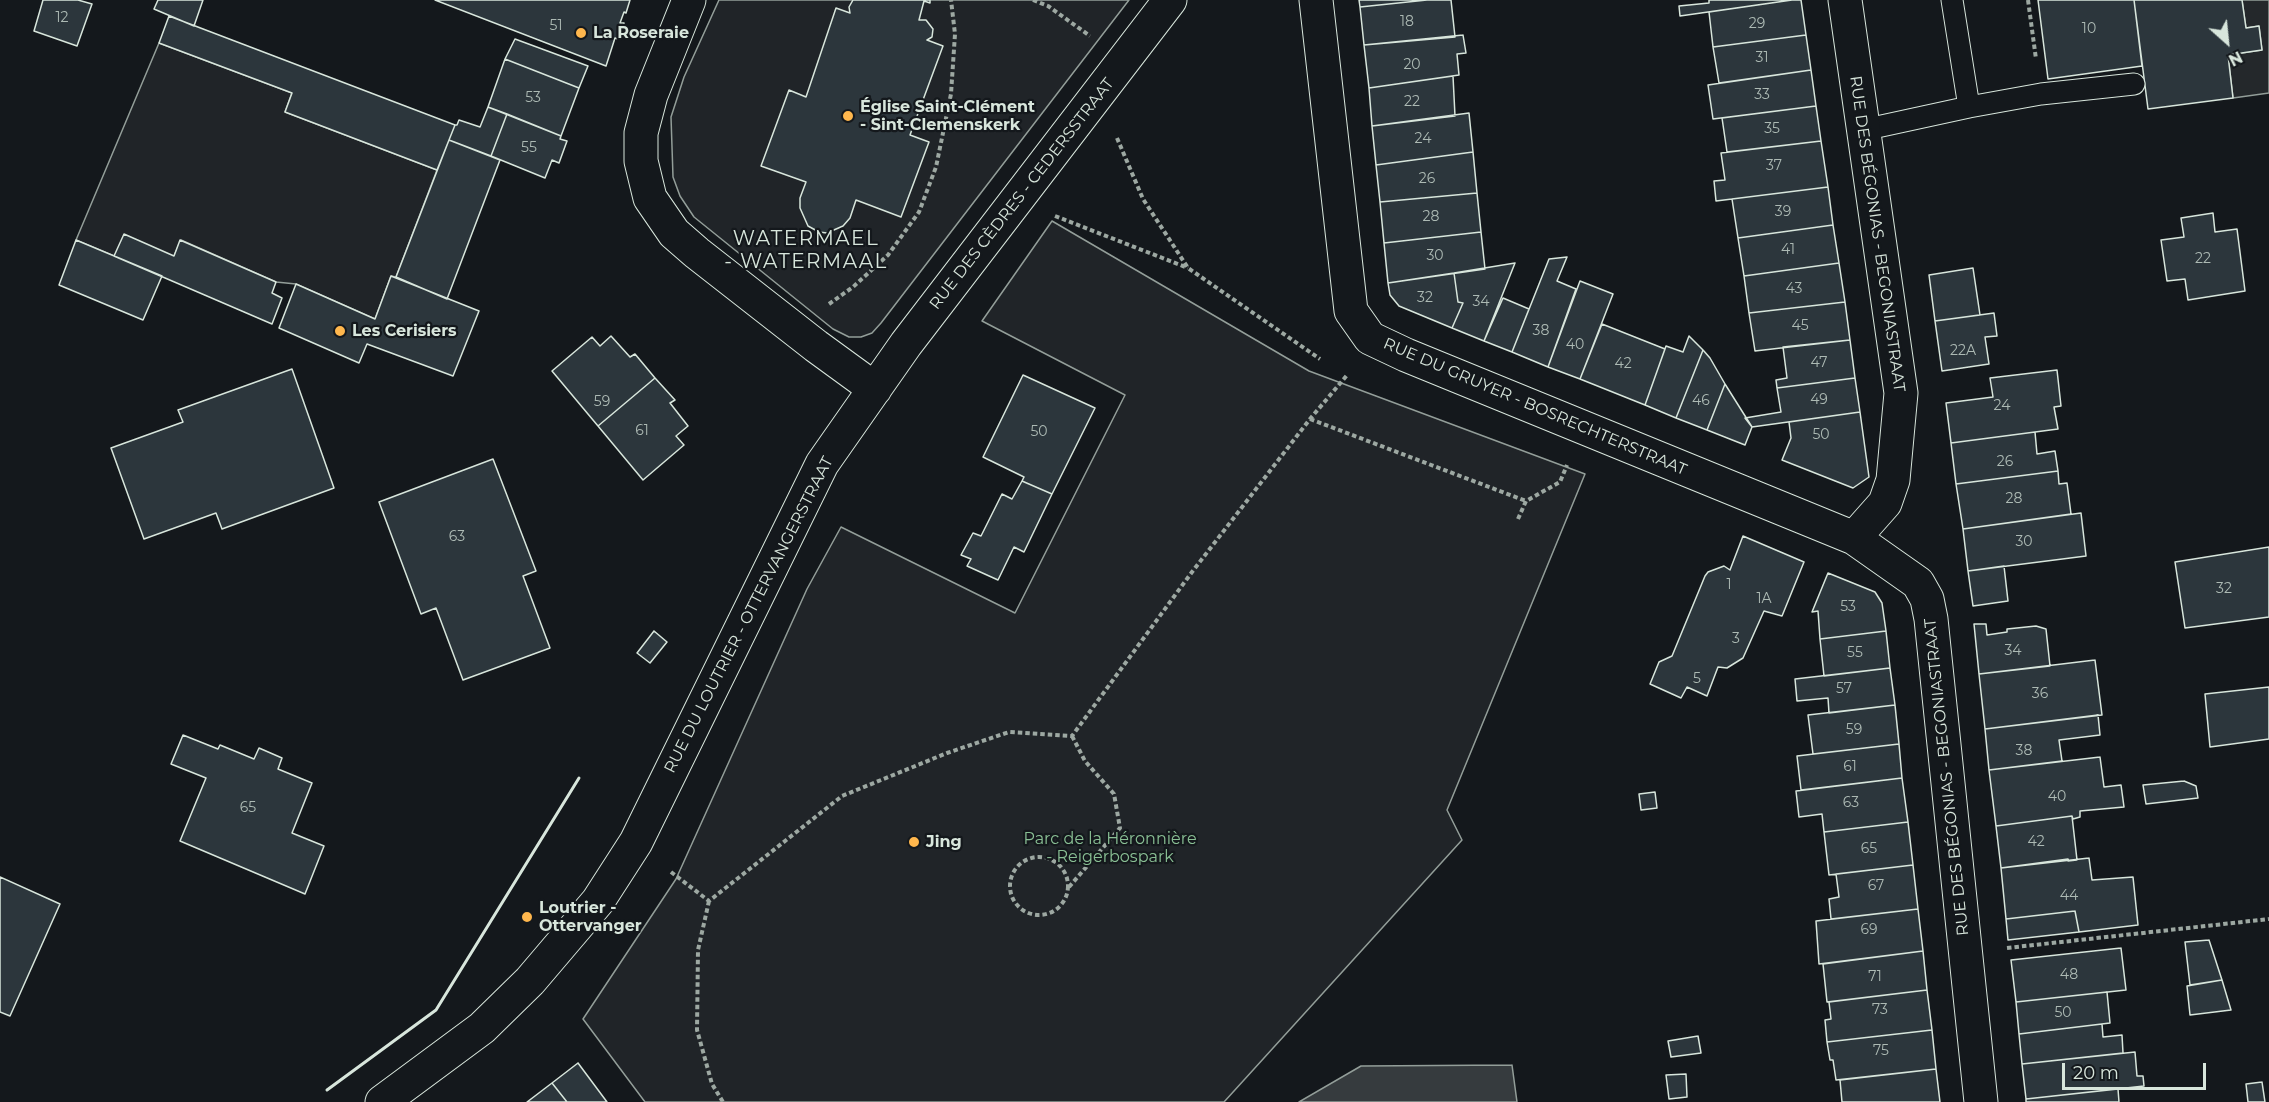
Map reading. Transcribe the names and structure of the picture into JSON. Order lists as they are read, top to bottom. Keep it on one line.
{"streets":{"street":["RUE DES CÈDRES - CEDERSSTRAAT","RUE DES BÉGONIAS - BEGONIASTRAAT","RUE DU GRUYER - BOSRECHTERSTRAAT","RUE DU LOUTRIER - OTTERVANGERSTRAAT"]},"crossings":[["RUE DES CÈDRES - CEDERSSTRAAT","RUE DU LOUTRIER - OTTERVANGERSTRAAT"],["RUE DES BÉGONIAS - BEGONIASTRAAT","RUE DU GRUYER - BOSRECHTERSTRAAT"]],"districts":["WATERMAEL - WATERMAAL"],"parks":["Parc de la Héronnière - Reigerbospark"],"places":["La Roseraie","Église Saint-Clément - Sint-Clemenskerk","Les Cerisiers","Jing","Loutrier - Ottervanger"],"house_numbers":["12","18","29","51","10","31","20","33","53","22","35","24","55","37","26","39","28","41","30","22","43","32","34","45","38","40","22A","47","42","49","46","59","24","61","50","50","26","28","63","30","1","32","1A","53","3","34","55","5","57","36","59","38","61","40","63","65","42","65","67","44","69","48","71","73","50","75"],"scale_bar":"20 m","north":"bottom right"}
